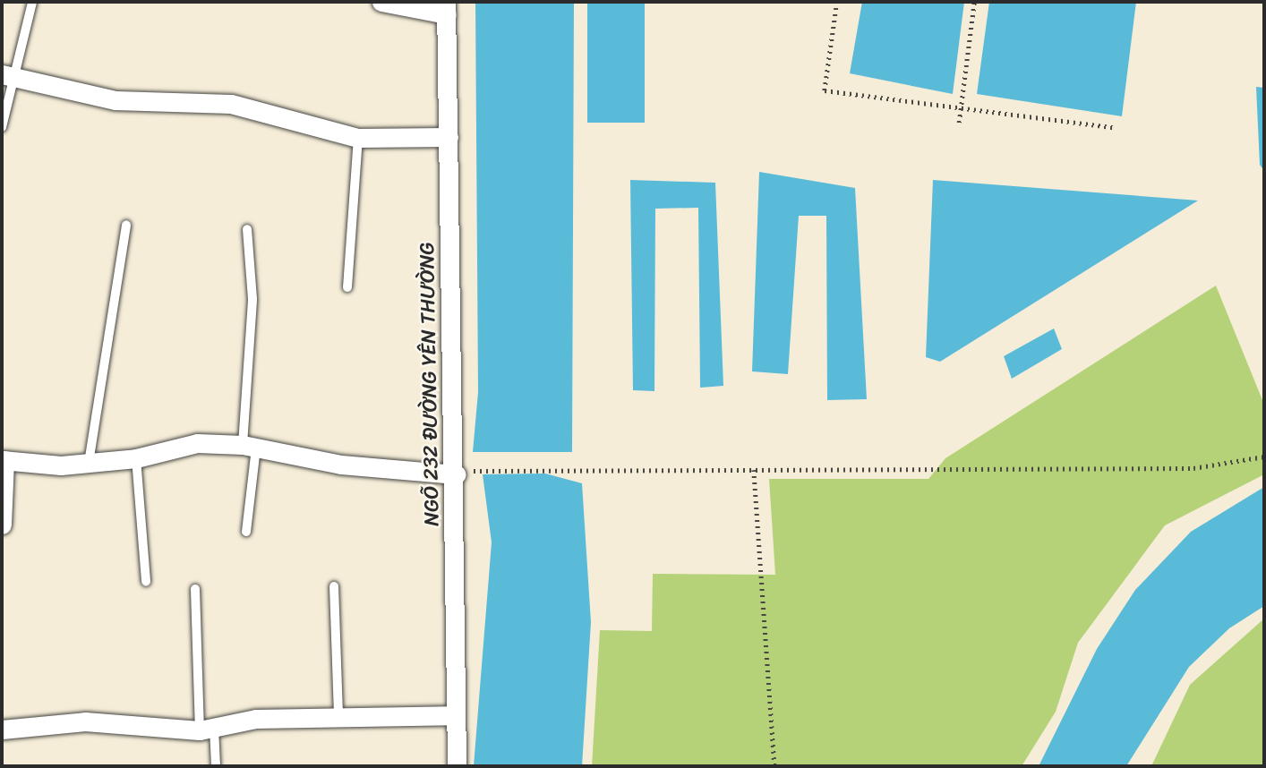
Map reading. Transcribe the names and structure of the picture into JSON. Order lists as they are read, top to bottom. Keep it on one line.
{"streets":{"street":["NGÕ 232 ĐƯỜNG YÊN THƯỜNG"]}}
